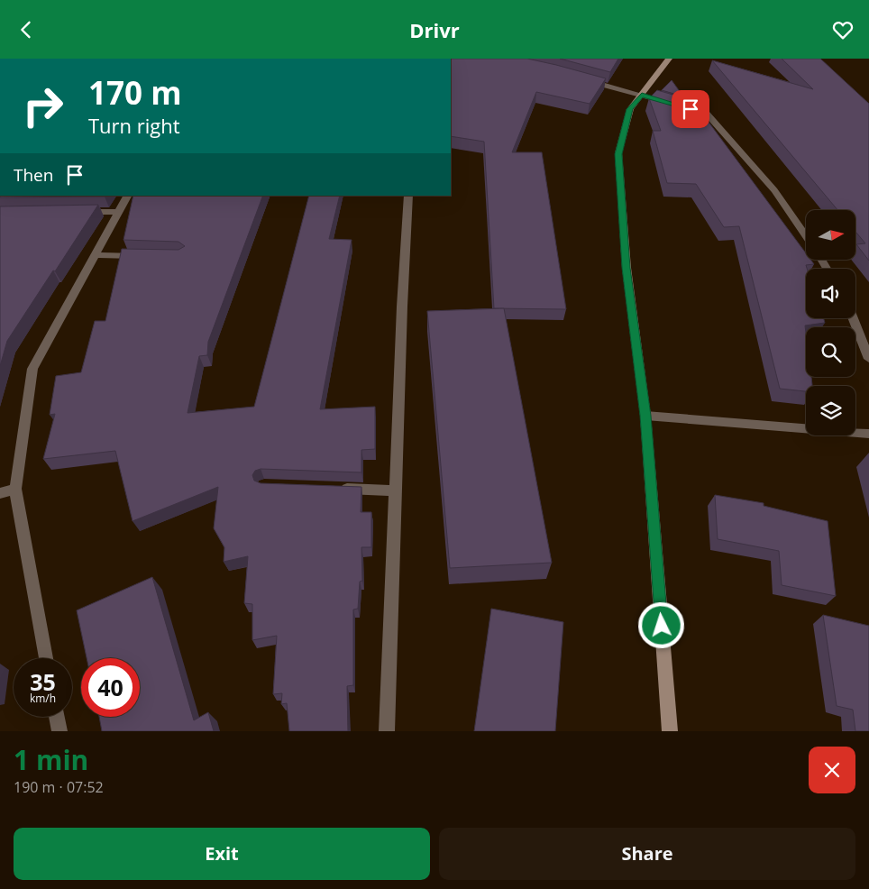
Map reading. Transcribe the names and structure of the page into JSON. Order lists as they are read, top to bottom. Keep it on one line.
{"north":"right","page":{"header":"Drivr","turn":["170 m","Turn right"],"then":"Then","speed":"35 km/h","limit":"40","heading":["1 min","190 m · 07:52"],"buttons":["Exit","Share"]}}
